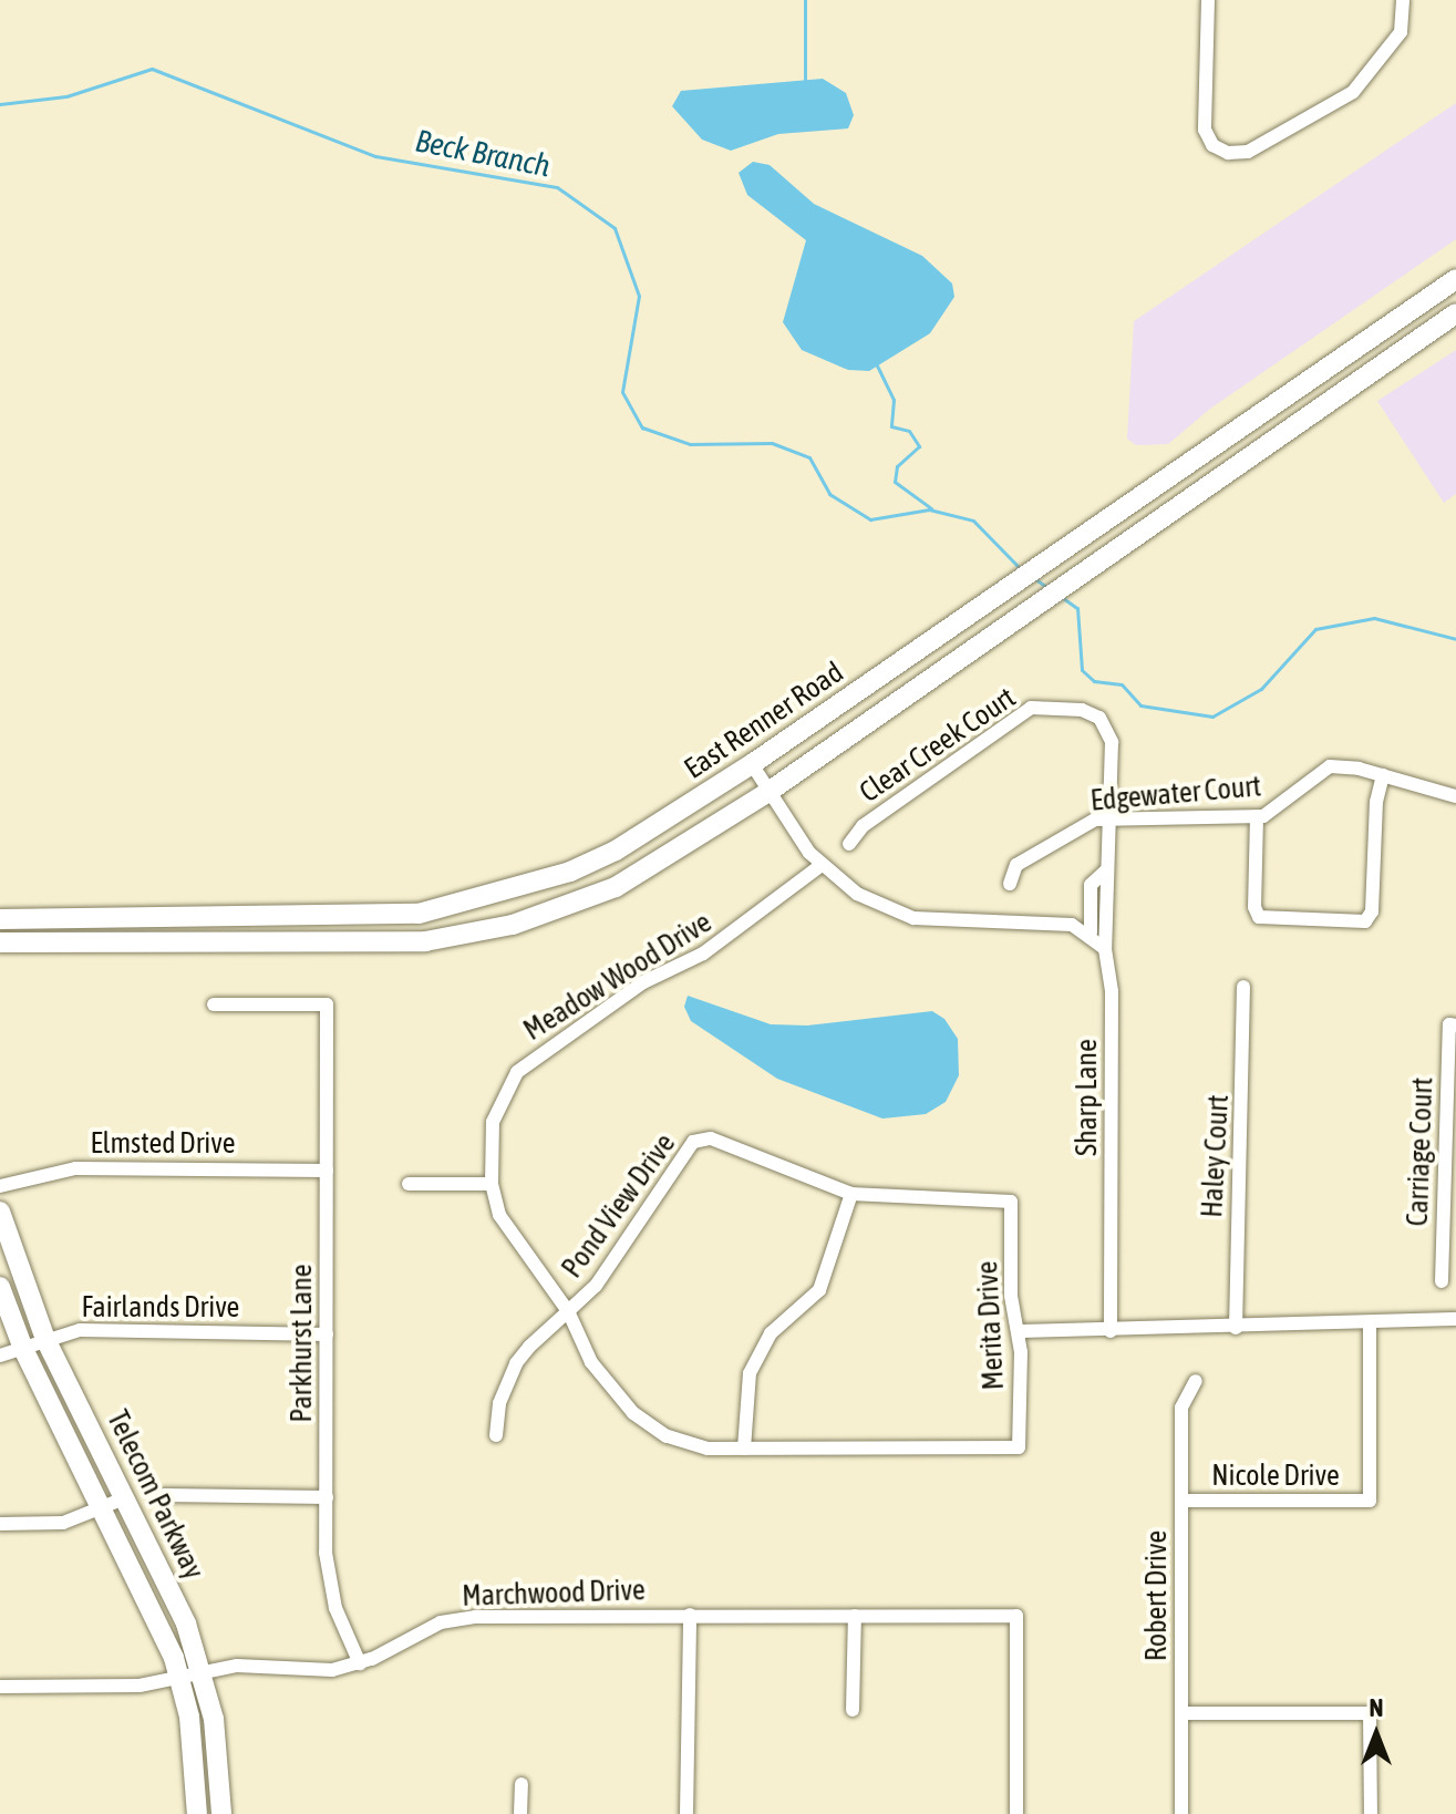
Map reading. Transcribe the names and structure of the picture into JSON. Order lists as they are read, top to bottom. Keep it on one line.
{"streets":{"main road":["East Renner Road","Telecom Parkway"],"street":["Clear Creek Court","Edgewater Court","Meadow Wood Drive","Sharp Lane","Elmsted Drive","Carriage Court","Haley Court","Pond View Drive","Fairlands Drive","Merita Drive","Parkhurst Lane","Nicole Drive","Marchwood Drive","Robert Drive"]},"crossings":[["Clear Creek Court","Edgewater Court"],["Meadow Wood Drive","Pond View Drive"],["Meadow Wood Drive","Merita Drive"],["Elmsted Drive","Parkhurst Lane"],["Pond View Drive","Merita Drive"],["Fairlands Drive","Parkhurst Lane"],["Fairlands Drive","Telecom Parkway"],["Parkhurst Lane","Marchwood Drive"],["Nicole Drive","Robert Drive"],["Telecom Parkway","Marchwood Drive"]],"water":["Beck Branch"],"north":"top"}
